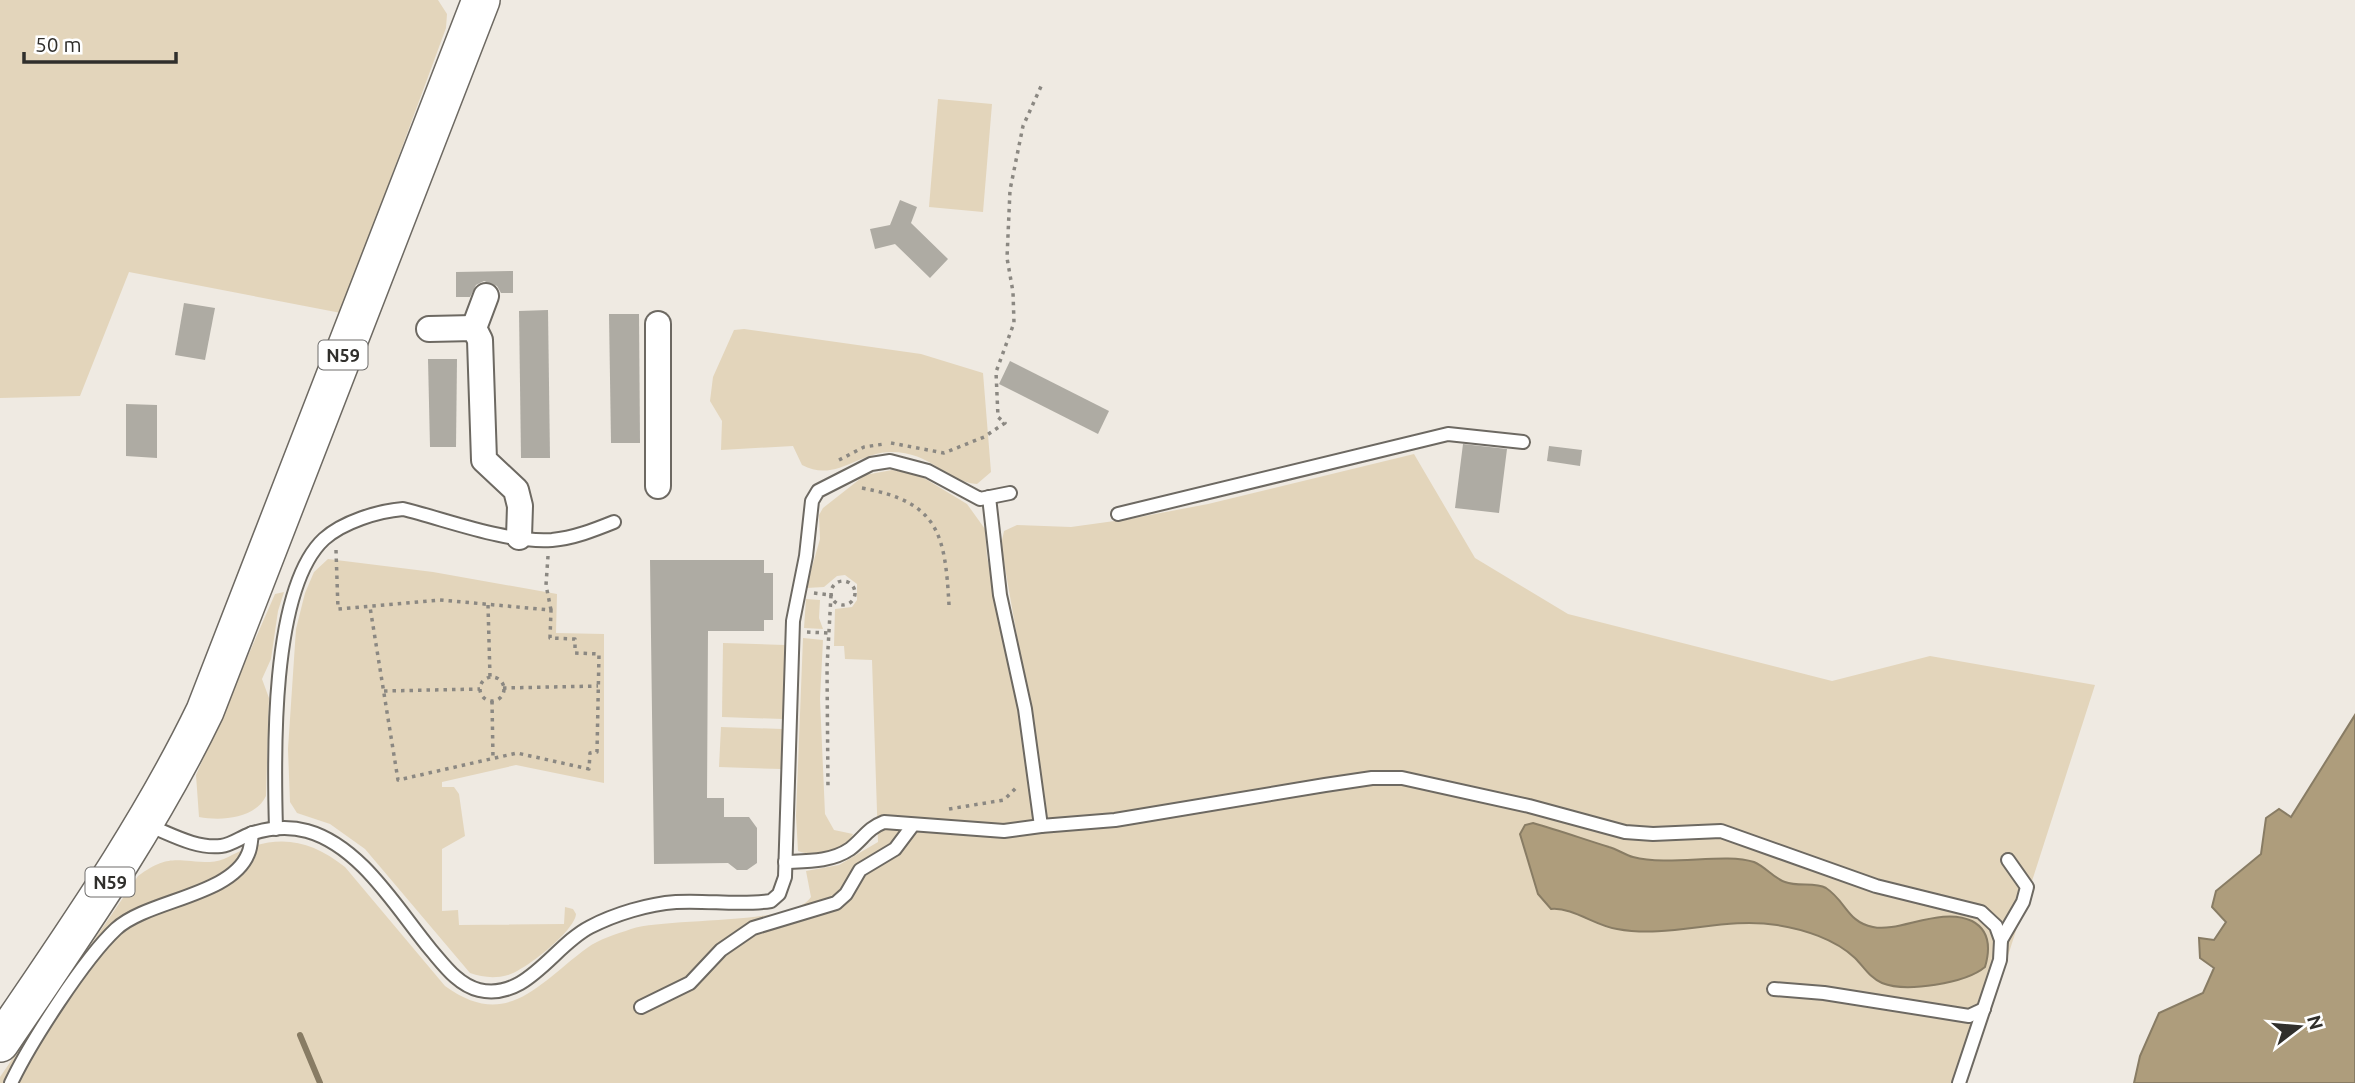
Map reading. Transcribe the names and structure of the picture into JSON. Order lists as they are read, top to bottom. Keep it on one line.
{"streets":{"main road":["N59"]},"scale_bar":"50 m","north":"right"}
